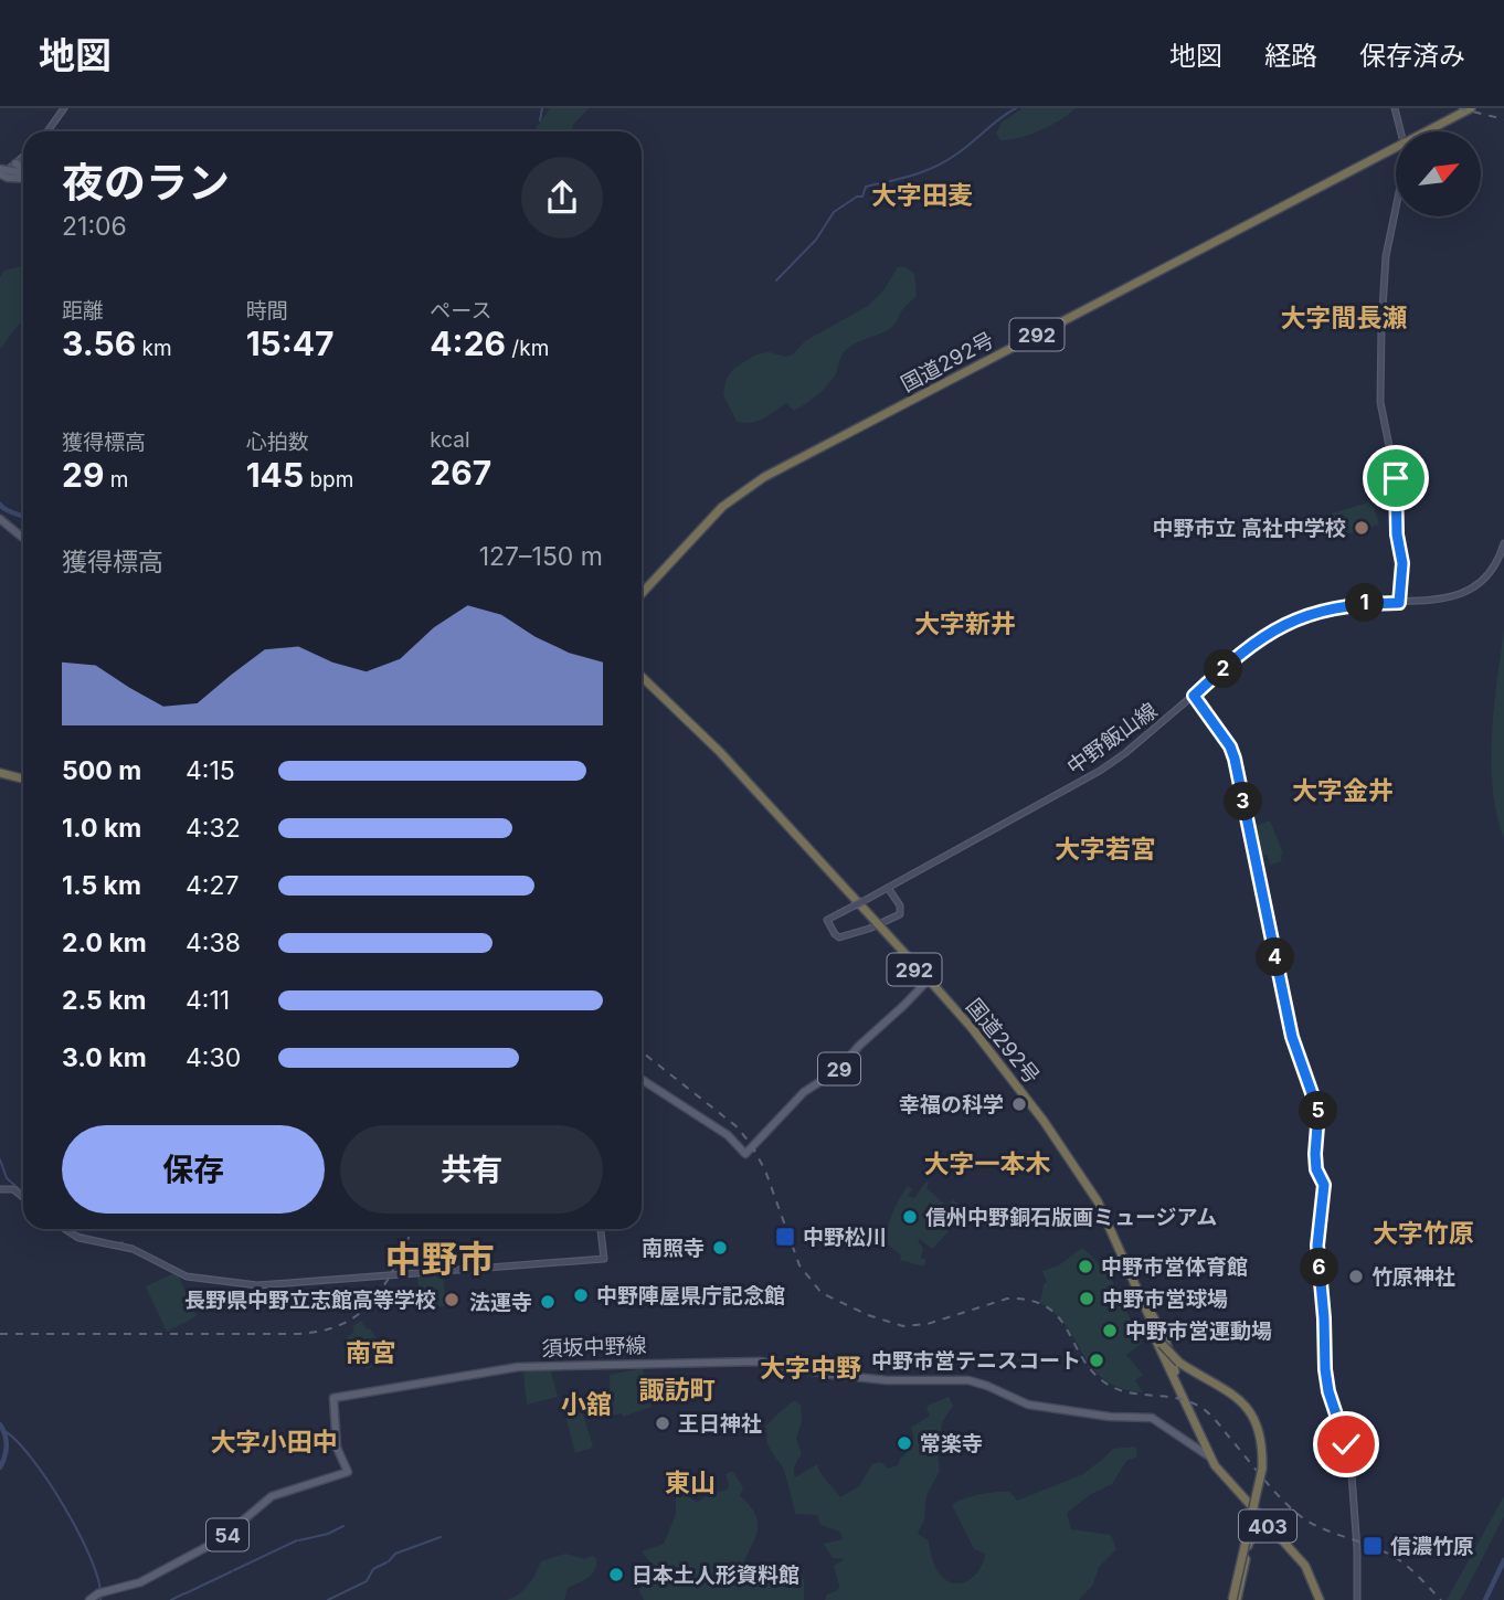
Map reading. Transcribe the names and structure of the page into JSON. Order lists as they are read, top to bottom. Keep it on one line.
{"streets":{"highway":["292","国道292号","403"],"main road":["中野飯山線","29","須坂中野線","54"]},"crossings":[["292","国道292号"],["292","403"],["国道292号","中野飯山線"],["国道292号","29"],["国道292号","403"],["須坂中野線","403"]],"districts":["大字田麦","大字間長瀬","大字新井","大字金井","大字若宮","大字一本木","大字竹原","中野市","南宮","大字中野","諏訪町","小舘","大字小田中","東山"],"places":{"other":["中野市立 高社中学校","幸福の科学","信州中野銅石版画ミュージアム","南照寺","中野市営体育館","竹原神社","中野陣屋県庁記念館","中野市営球場","長野県中野立志館高等学校","法運寺","中野市営運動場","中野市営テニスコート","王日神社","常楽寺","日本土人形資料館"],"transit":["中野松川","信濃竹原"]},"north":"top right","page":{"header":"地図","nav":["地図","経路","保存済み"],"heading":["夜のラン","21:06"],"stats":[["距離","3.56 km"],["時間","15:47"],["ペース","4:26 /km"],["獲得標高","29 m"],["心拍数","145 bpm"],["kcal","267"]],"chart":["獲得標高","127–150 m"],"pins":["1","2","3","4","5","6"],"list":[{"name":"500 m","note":"4:15"},{"name":"1.0 km","note":"4:32"},{"name":"1.5 km","note":"4:27"},{"name":"2.0 km","note":"4:38"},{"name":"2.5 km","note":"4:11"},{"name":"3.0 km","note":"4:30"}],"buttons":["保存","共有"]}}
